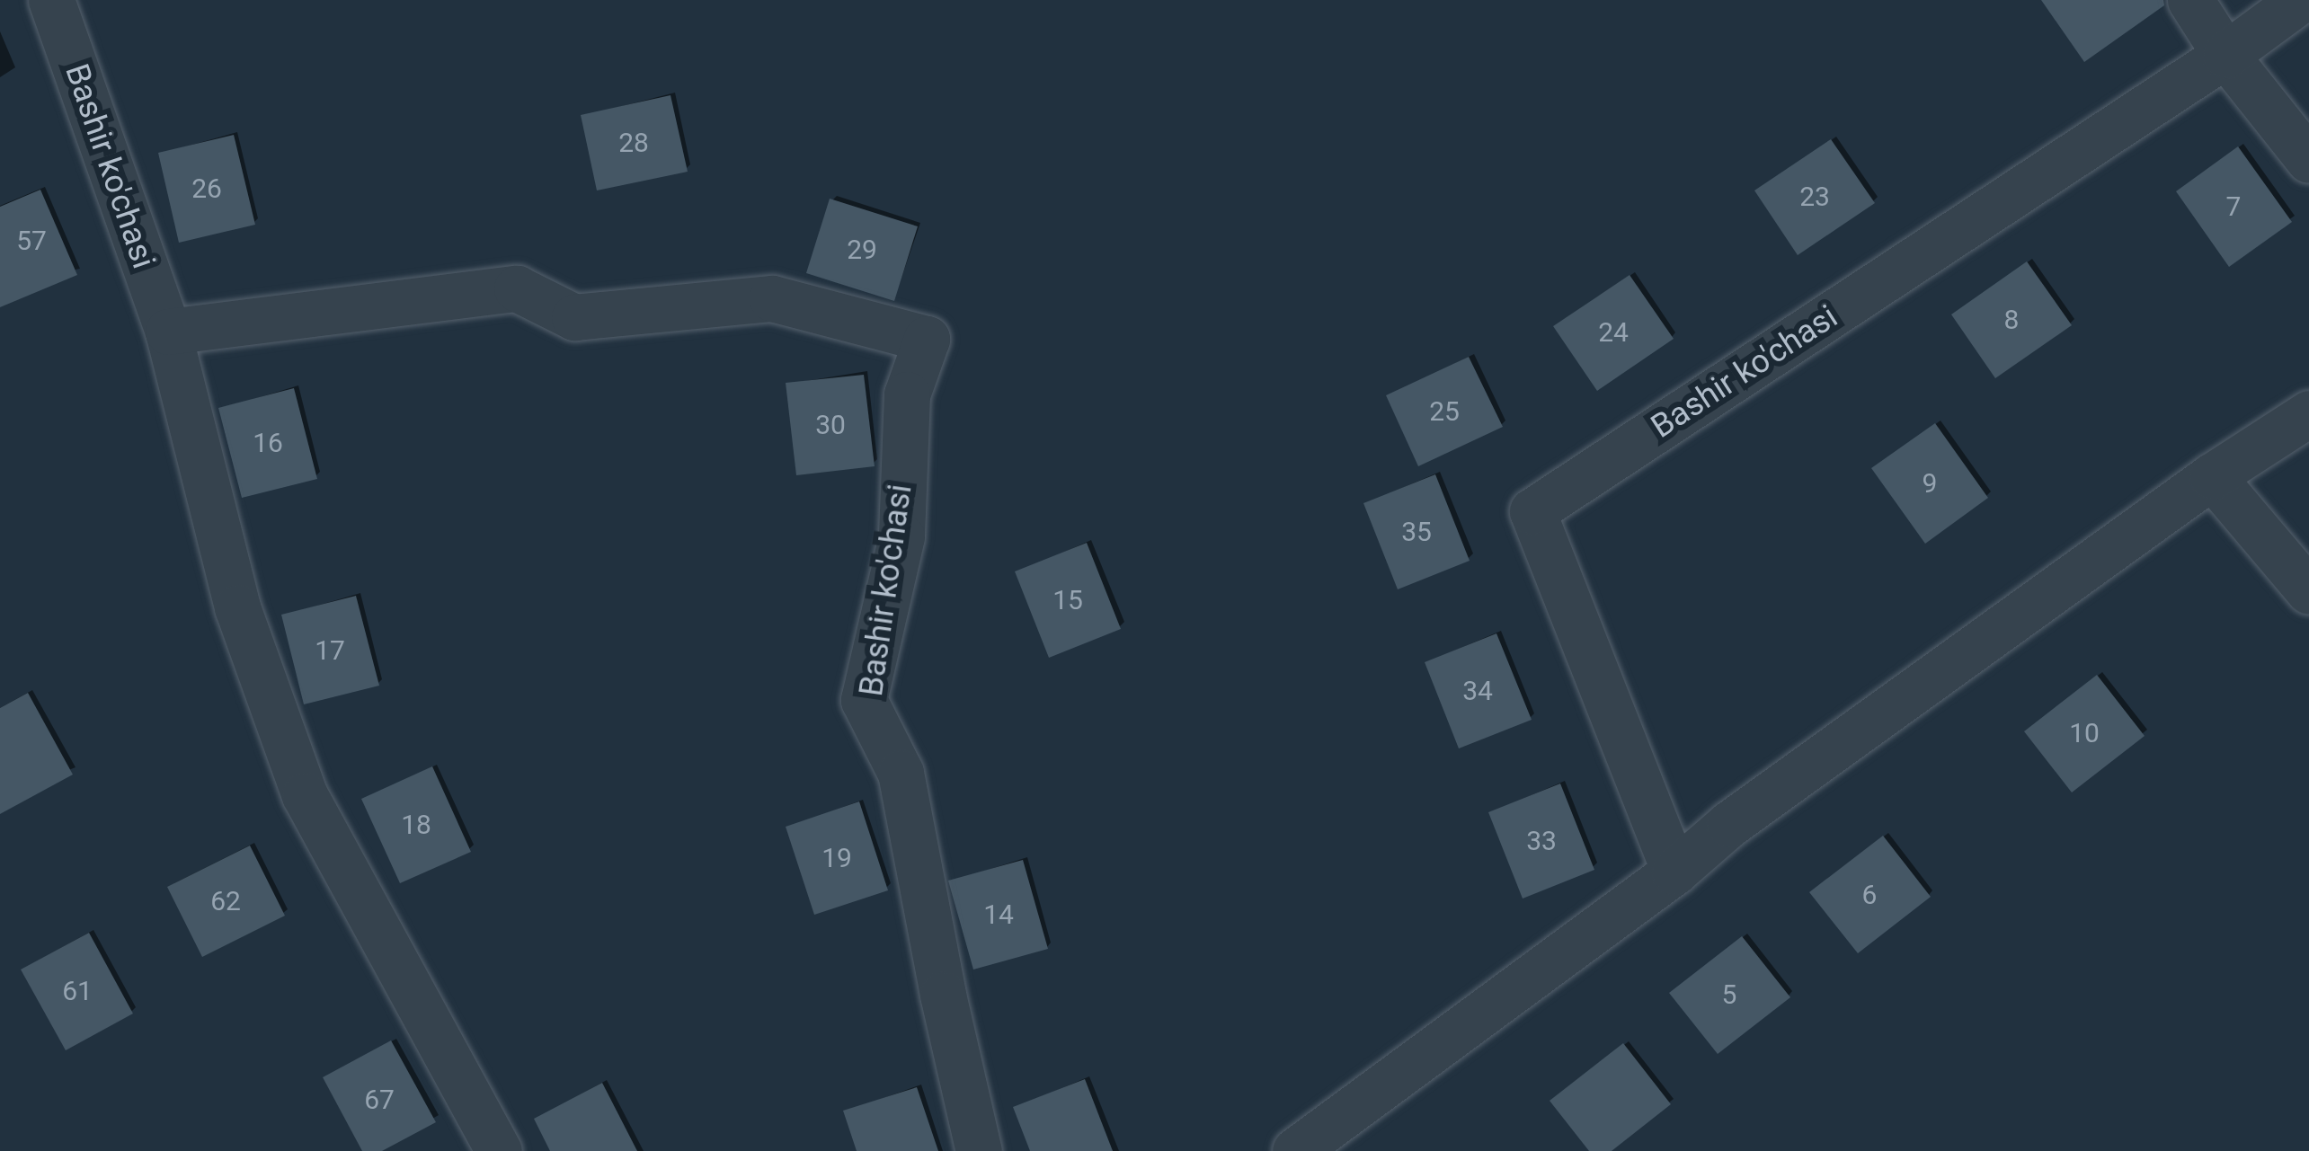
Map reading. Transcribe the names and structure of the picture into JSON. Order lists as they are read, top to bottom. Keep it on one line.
{"streets":{"street":["Bashir ko'chasi"]},"house_numbers":["28","26","23","7","57","29","8","24","25","30","16","9","35","15","17","34","10","18","33","19","6","62","14","61","5","67"]}
